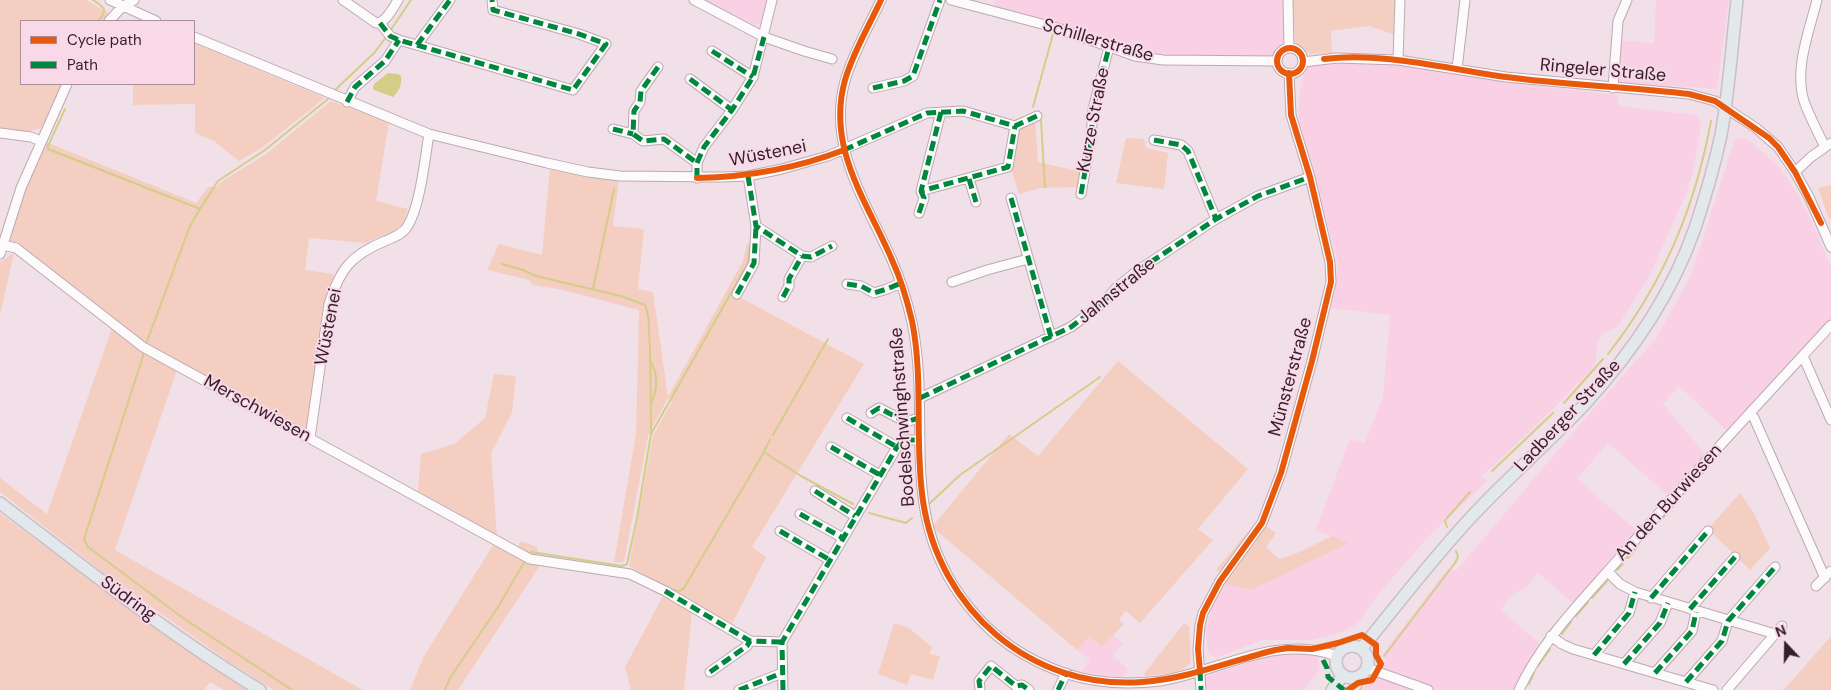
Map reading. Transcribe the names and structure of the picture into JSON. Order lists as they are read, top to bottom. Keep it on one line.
{"streets":{"main road":["Ladberger Straße","Südring"],"street":["Schillerstraße","Ringeler Straße","Kurze Straße","Wüstenei","Jahnstraße","Münsterstraße","Merschwiesen","Bodelschwinghstraße","An den Burwiesen"]},"crossings":[["Schillerstraße","Ringeler Straße"],["Schillerstraße","Kurze Straße"],["Schillerstraße","Münsterstraße"],["Ringeler Straße","Münsterstraße"],["Ringeler Straße","Ladberger Straße"],["Wüstenei","Merschwiesen"],["Wüstenei","Bodelschwinghstraße"],["Jahnstraße","Münsterstraße"],["Jahnstraße","Bodelschwinghstraße"],["Münsterstraße","Bodelschwinghstraße"],["Ladberger Straße","Bodelschwinghstraße"]],"legend":["Cycle path","Path"],"north":"top"}
